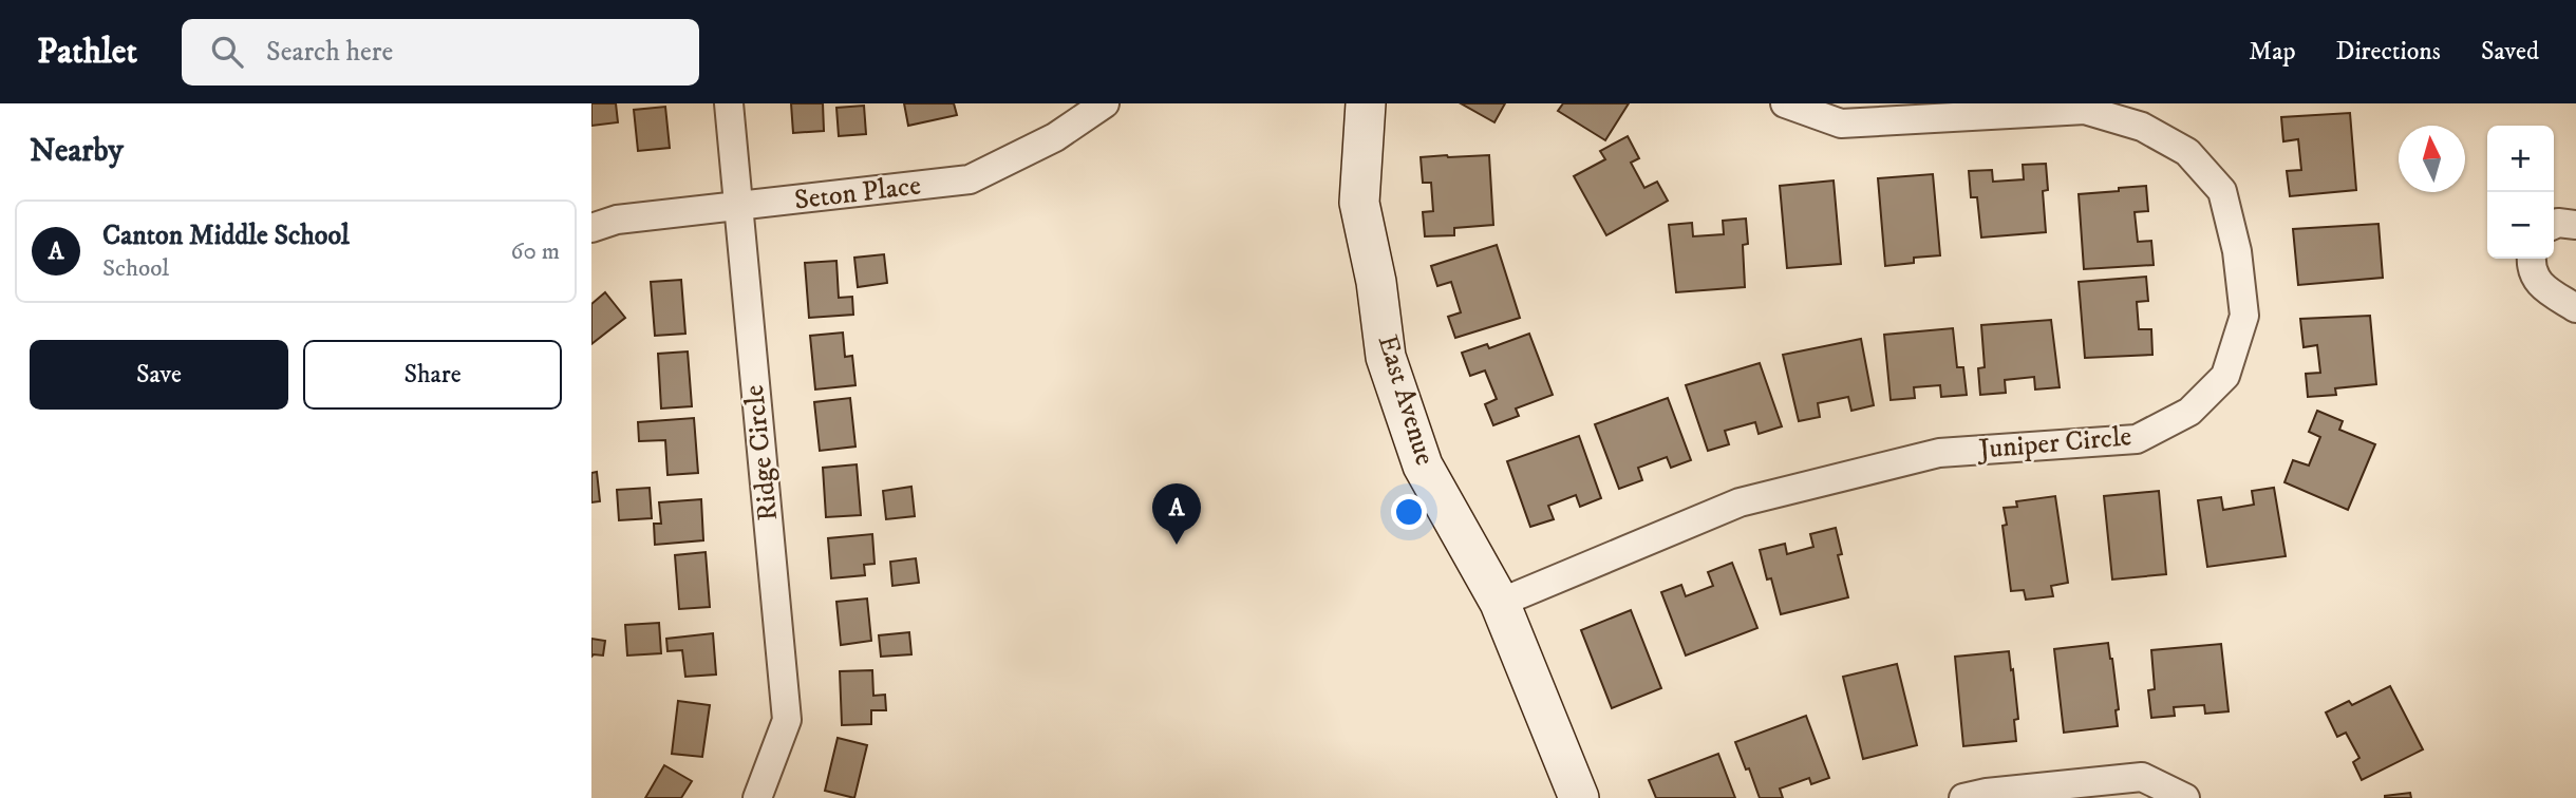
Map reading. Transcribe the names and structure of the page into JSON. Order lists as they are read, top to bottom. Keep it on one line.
{"streets":{"street":["Seton Place","East Avenue","Juniper Circle","Ridge Circle"]},"crossings":[["Seton Place","Ridge Circle"],["East Avenue","Juniper Circle"]],"north":"top","page":{"header":"Pathlet","search":"Search here","nav":["Map","Directions","Saved"],"heading":"Nearby","map_buttons":["+","−"],"list":[{"mark":"A","name":"Canton Middle School","note":"School","value":"60 m"}],"buttons":["Save","Share"],"pins":"A"}}
